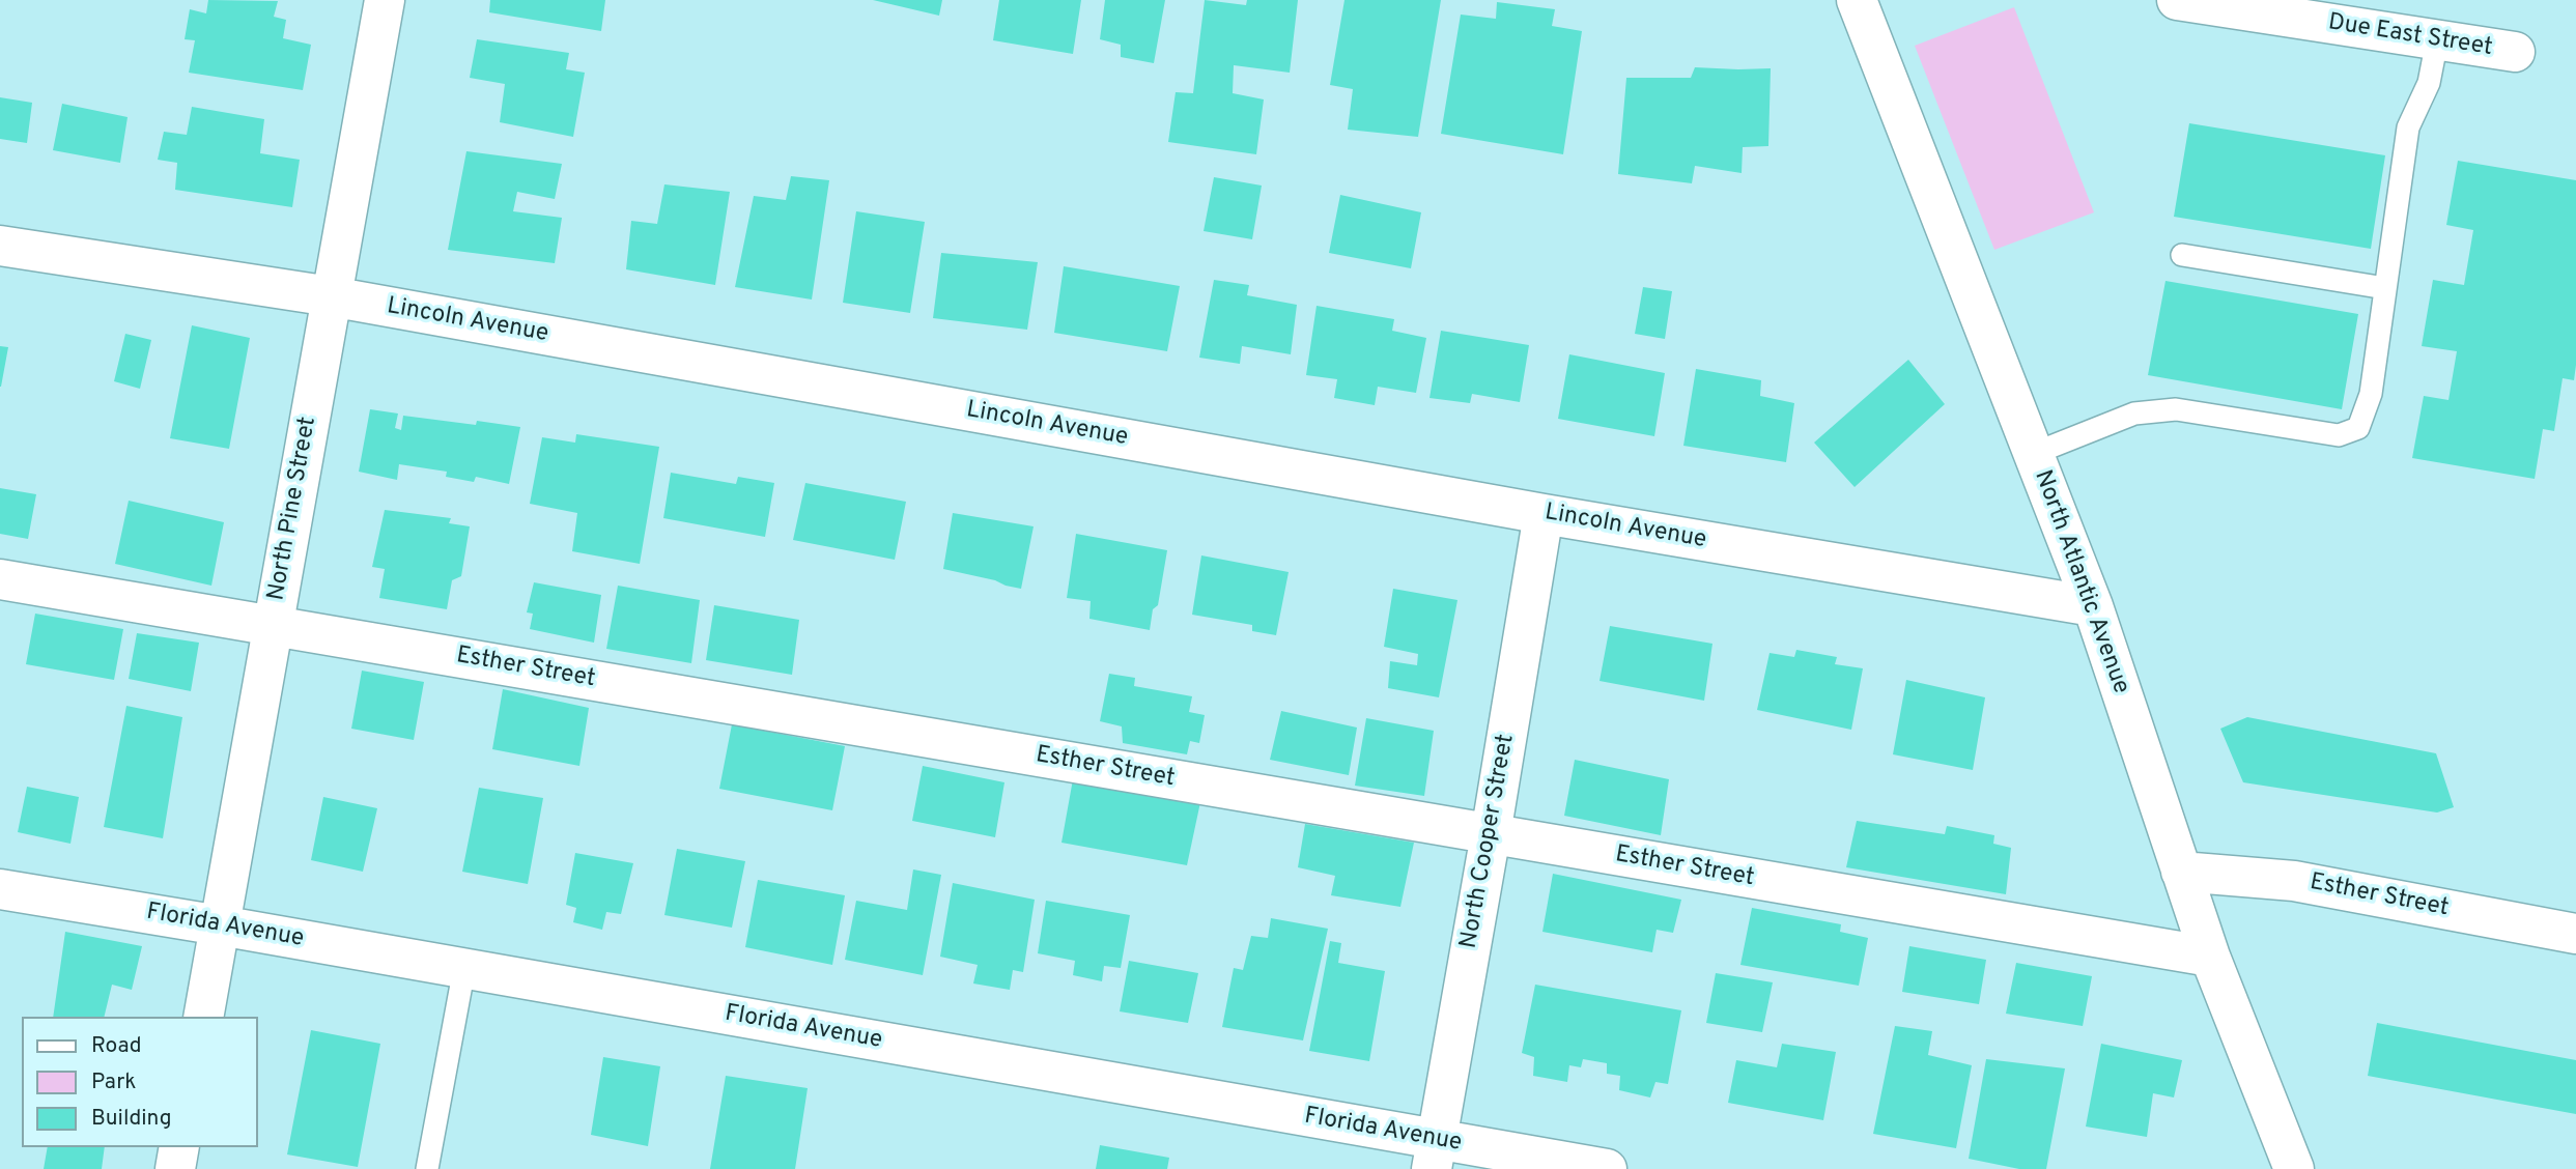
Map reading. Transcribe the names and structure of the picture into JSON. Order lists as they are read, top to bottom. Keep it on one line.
{"streets":{"street":["Due East Street","Lincoln Avenue","North Pine Street","North Atlantic Avenue","Esther Street","North Cooper Street","Florida Avenue"]},"crossings":[["Lincoln Avenue","North Pine Street"],["Lincoln Avenue","North Atlantic Avenue"],["Lincoln Avenue","North Cooper Street"],["North Pine Street","Esther Street"],["North Pine Street","Florida Avenue"],["North Atlantic Avenue","Esther Street"],["Esther Street","North Cooper Street"],["North Cooper Street","Florida Avenue"]],"legend":["Road","Park","Building"]}
